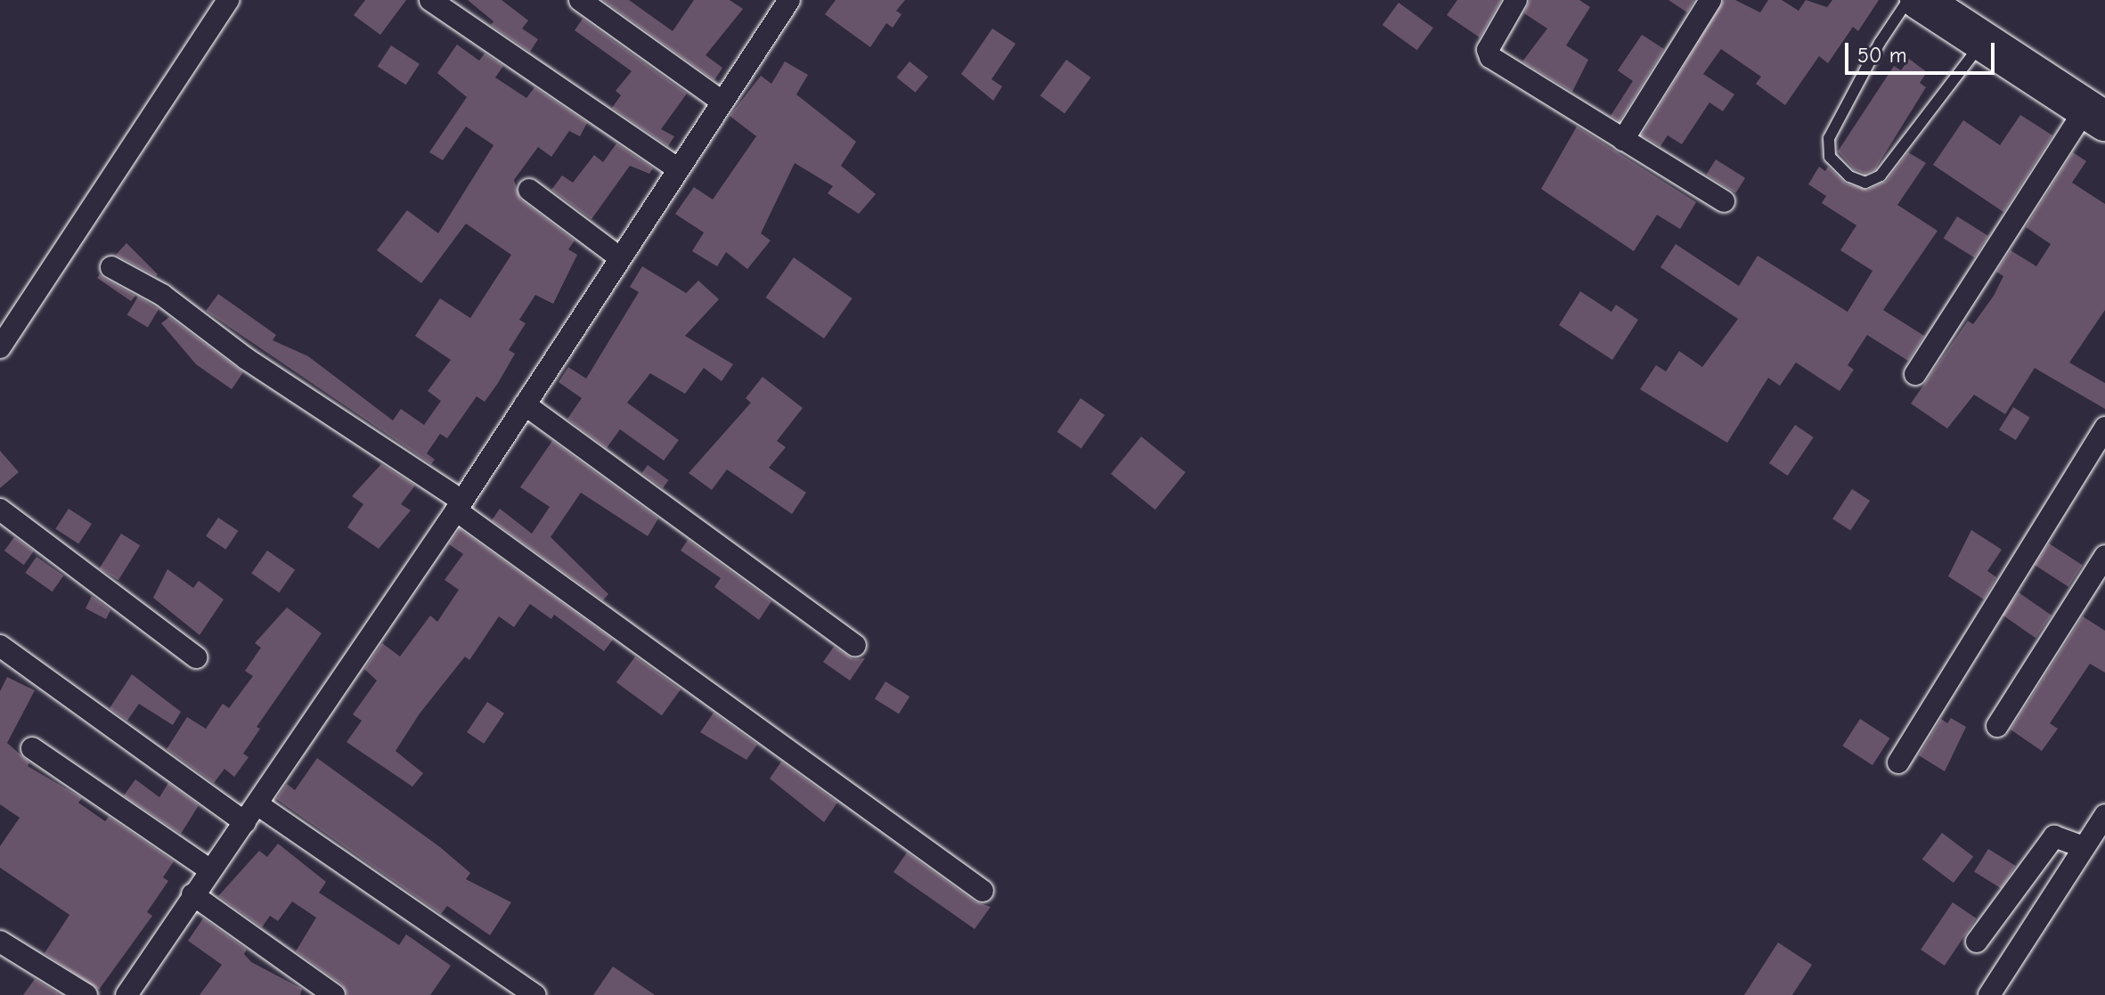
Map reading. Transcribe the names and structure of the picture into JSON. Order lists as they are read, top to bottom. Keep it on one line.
{"scale_bar":"50 m"}
